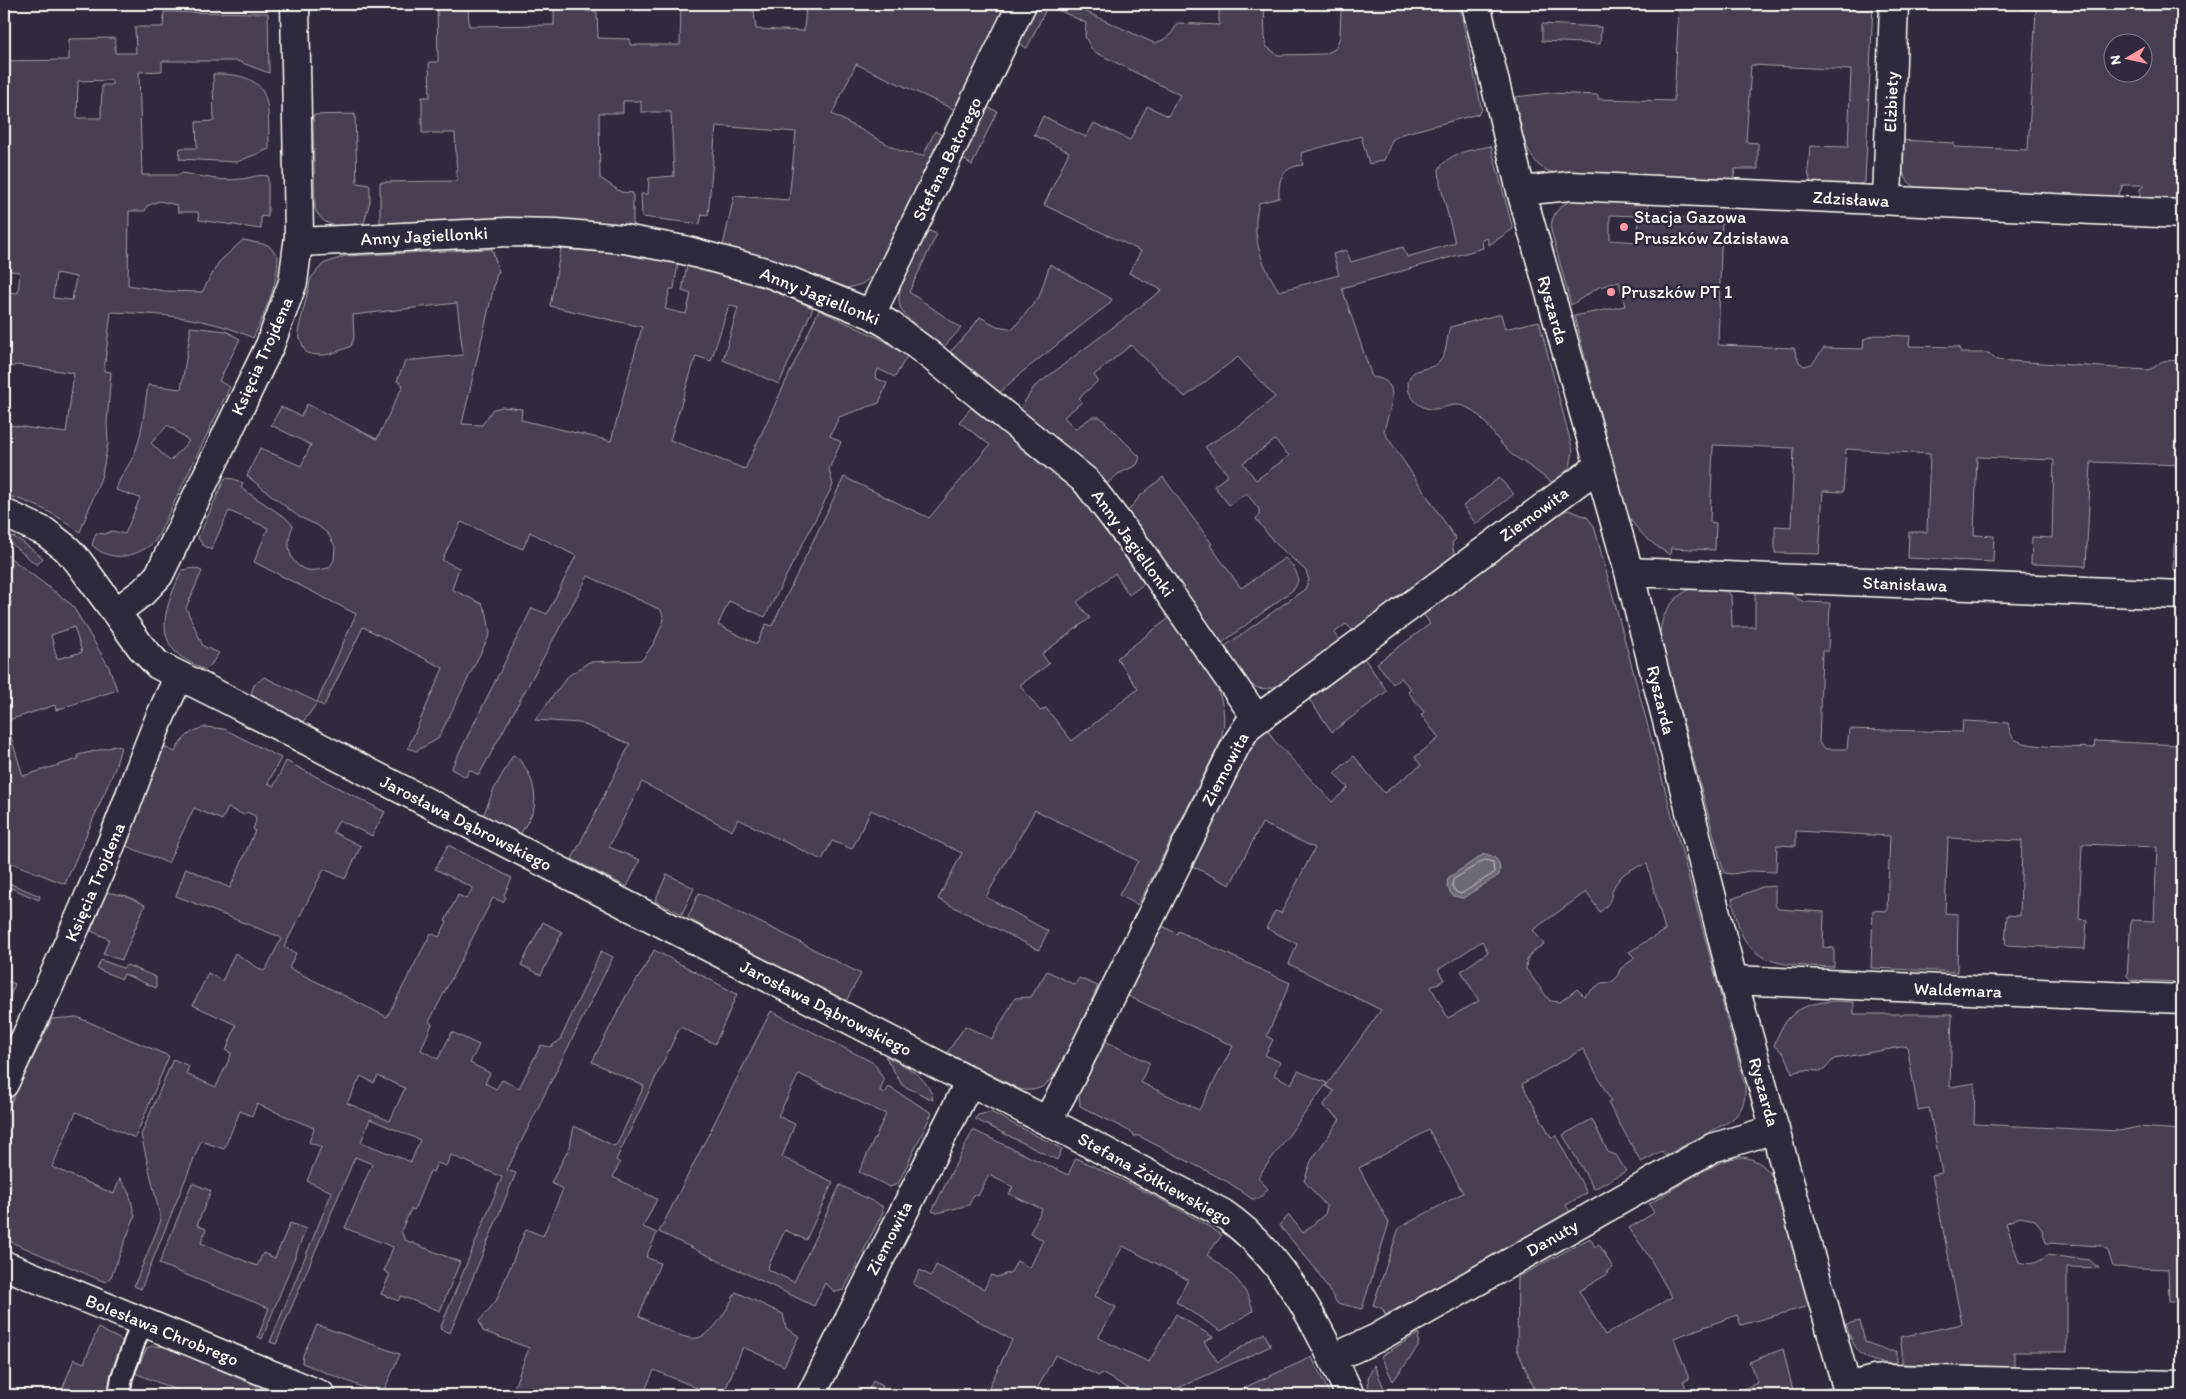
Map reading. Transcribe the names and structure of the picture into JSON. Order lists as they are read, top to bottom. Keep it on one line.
{"streets":{"street":["Elżbiety","Stefana Batorego","Zdzisława","Anny Jagiellonki","Ryszarda","Księcia Trojdena","Ziemowita","Stanisława","Jarosława Dąbrowskiego","Waldemara","Stefana Żółkiewskiego","Danuty","Bolesława Chrobrego"]},"crossings":[["Elżbiety","Zdzisława"],["Stefana Batorego","Anny Jagiellonki"],["Zdzisława","Ryszarda"],["Anny Jagiellonki","Księcia Trojdena"],["Anny Jagiellonki","Ziemowita"],["Ryszarda","Ziemowita"],["Ryszarda","Stanisława"],["Ryszarda","Waldemara"],["Ryszarda","Danuty"],["Księcia Trojdena","Jarosława Dąbrowskiego"],["Ziemowita","Jarosława Dąbrowskiego"],["Ziemowita","Stefana Żółkiewskiego"],["Jarosława Dąbrowskiego","Stefana Żółkiewskiego"],["Stefana Żółkiewskiego","Danuty"]],"places":["Stacja Gazowa Pruszków Zdzisława","Pruszków PT 1"],"north":"left"}
